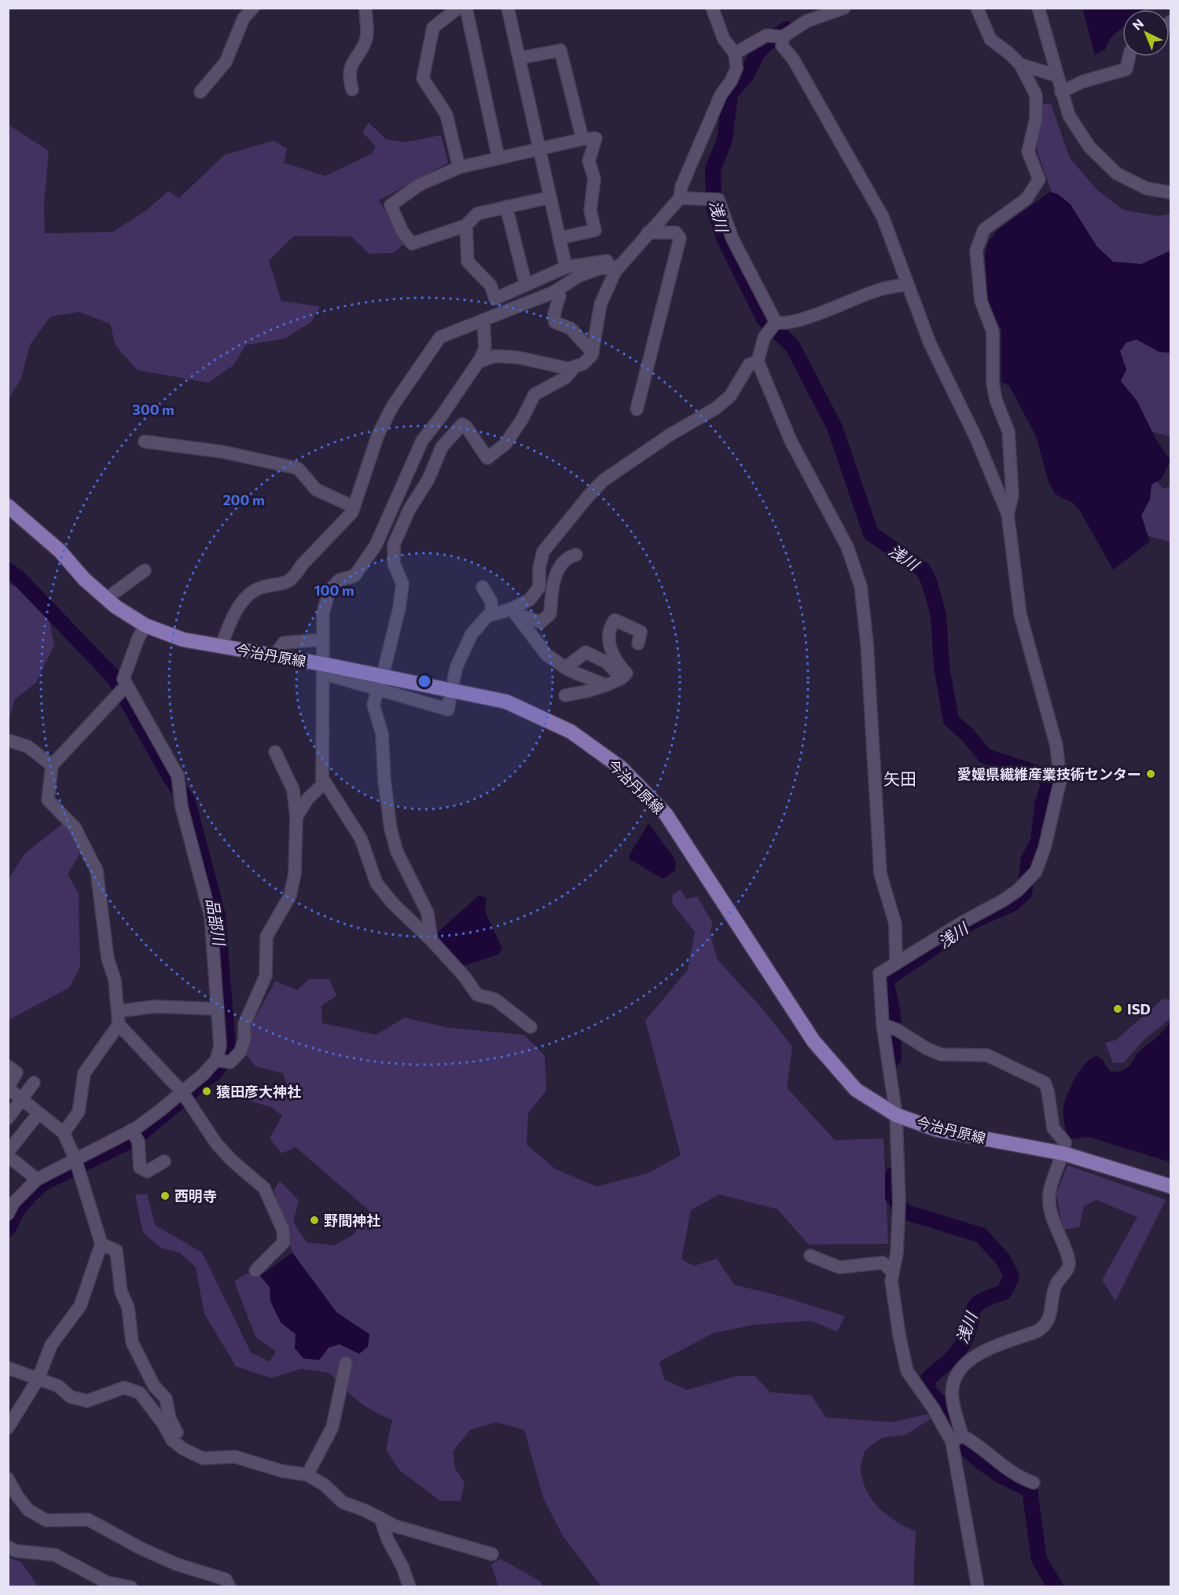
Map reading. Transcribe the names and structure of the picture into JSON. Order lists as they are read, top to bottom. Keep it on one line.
{"streets":{"main road":["今治丹原線"]},"districts":["矢田"],"water":["浅川","品部川"],"places":["愛媛県繊維産業技術センター","ISD","猿田彦大神社","西明寺","野間神社"],"north":"top left","rings":["300 m","200 m","100 m"]}
